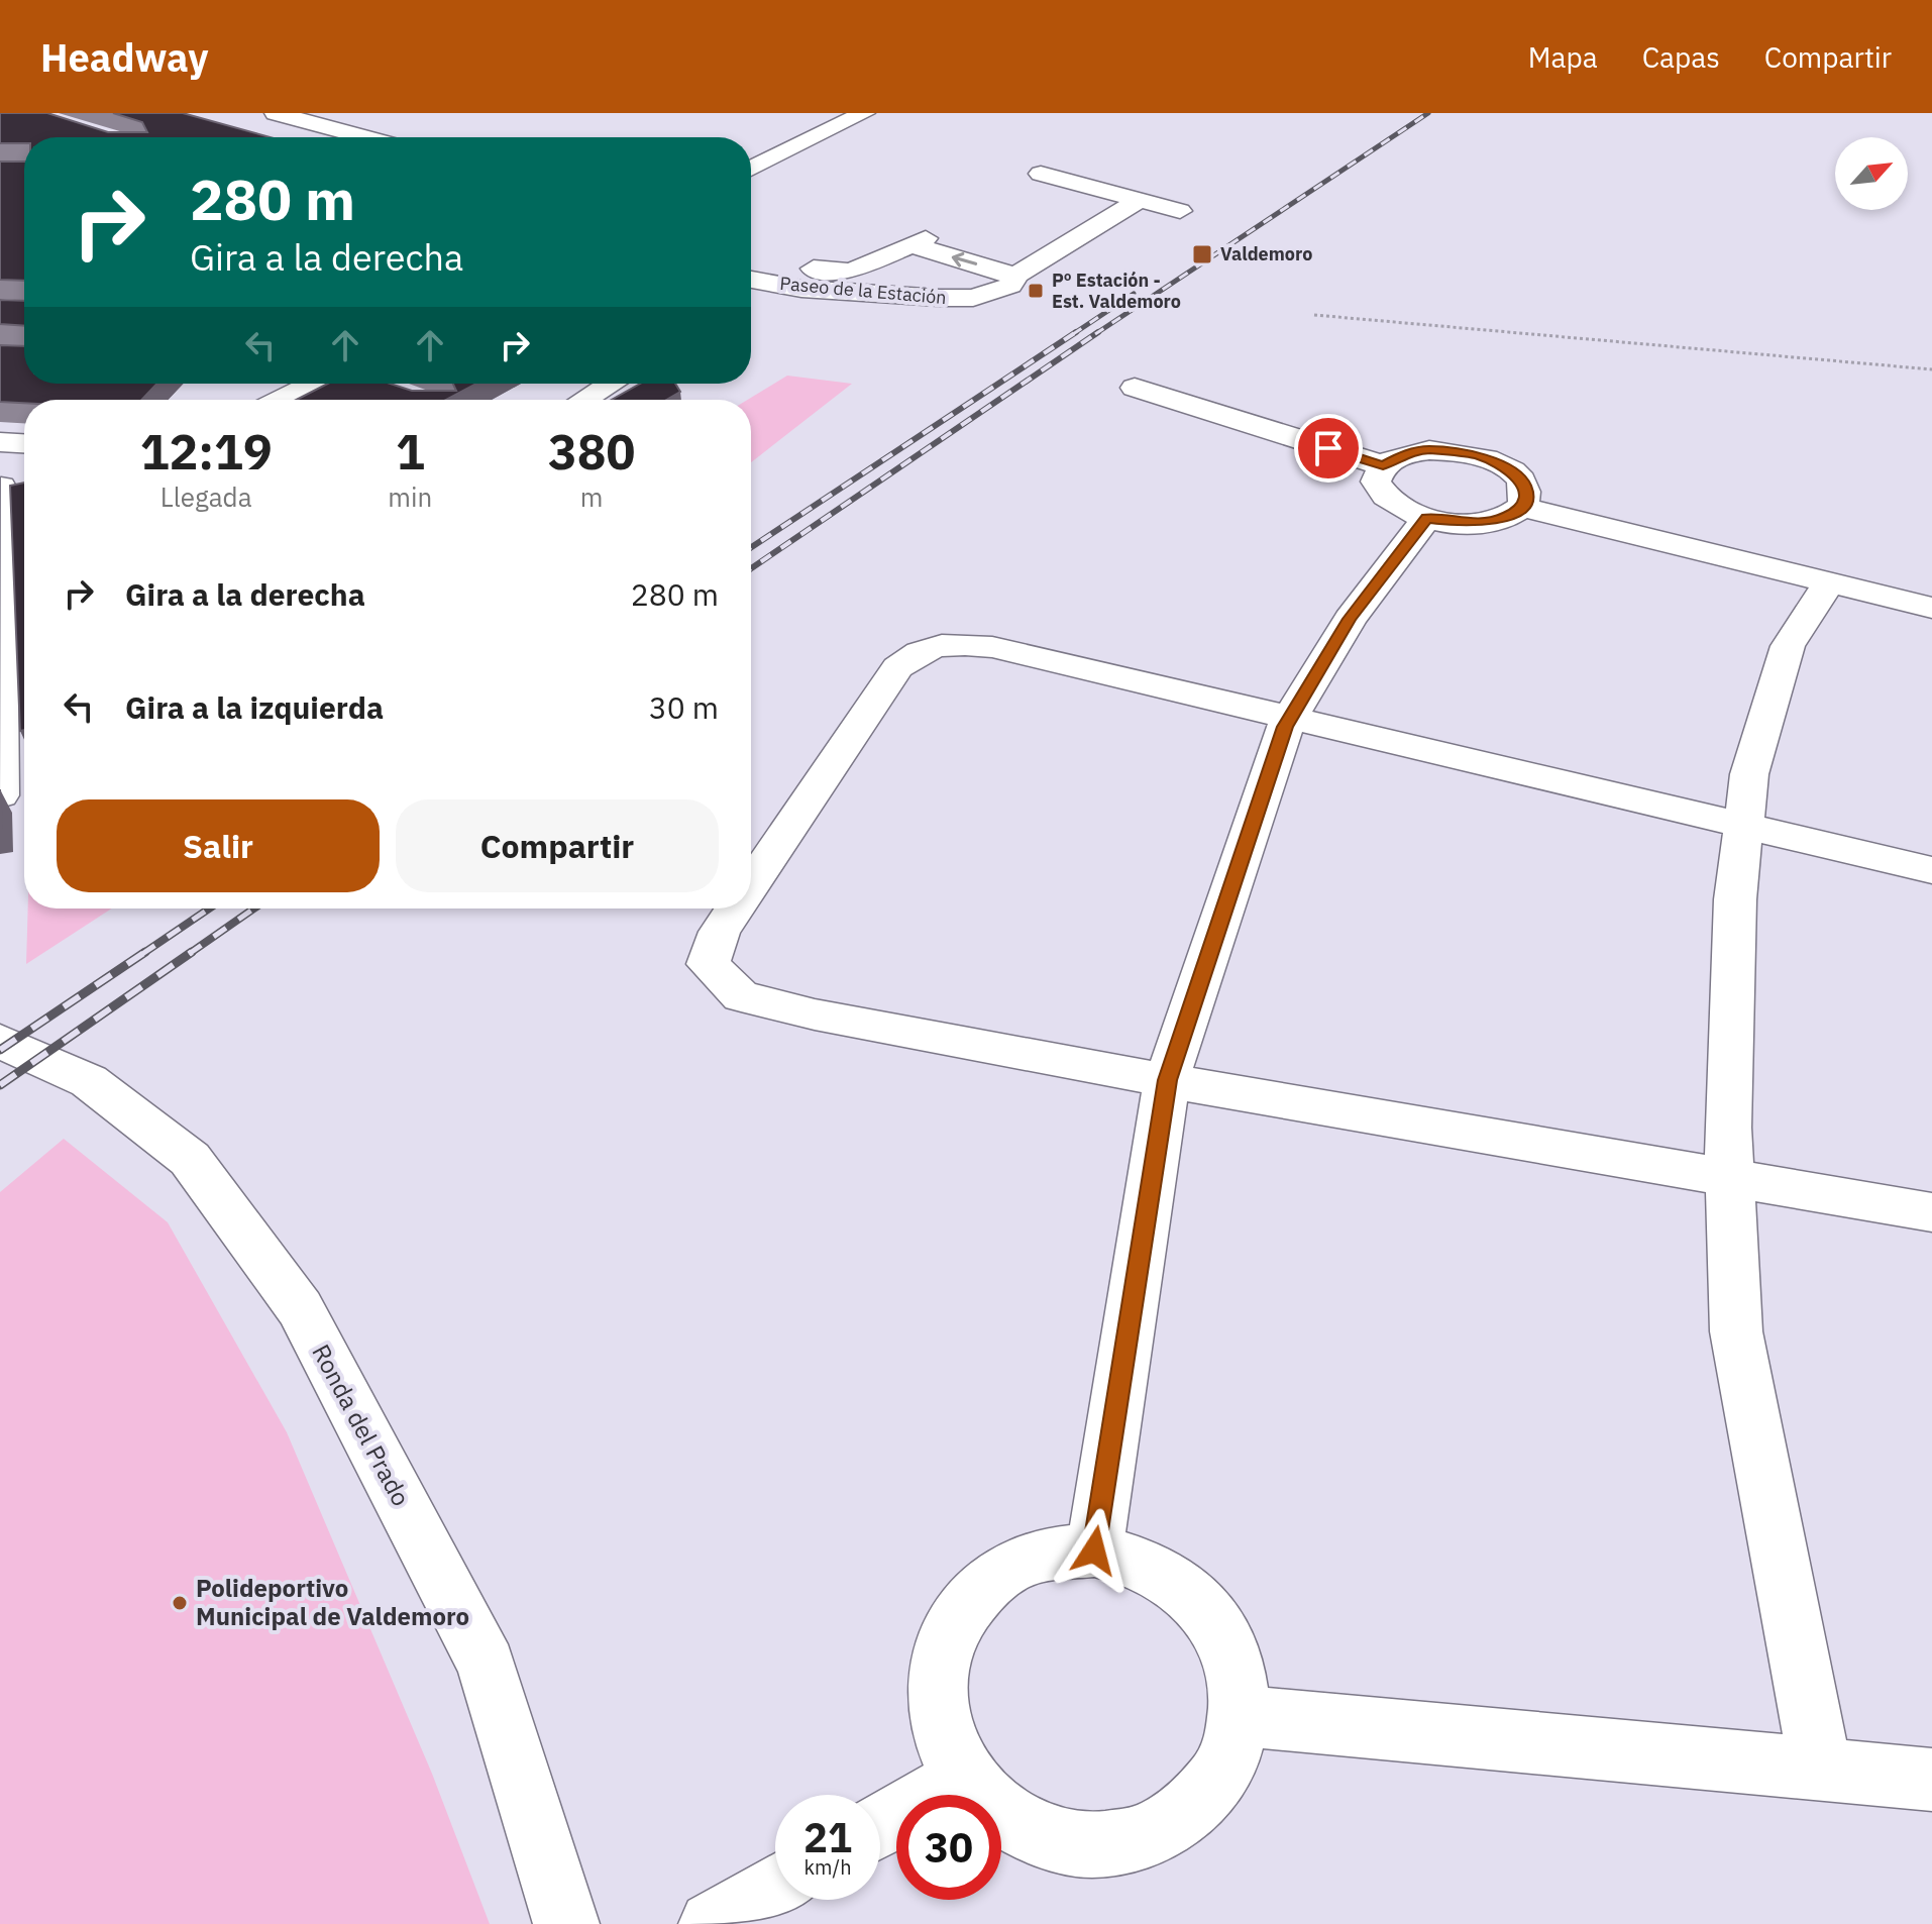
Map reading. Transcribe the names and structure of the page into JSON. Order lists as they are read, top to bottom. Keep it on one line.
{"streets":{"street":["Paseo de la Estación","Ronda del Prado"]},"places":{"transit":["Valdemoro","Pº Estación - Est. Valdemoro"],"other":["Polideportivo Municipal de Valdemoro"]},"north":"top right","page":{"header":"Headway","nav":["Mapa","Capas","Compartir"],"turn":["280 m","Gira a la derecha"],"eta":["12:19","Llegada","1","min","380","m"],"list":[{"name":"Gira a la derecha","value":"280 m"},{"name":"Gira a la izquierda","value":"30 m"}],"buttons":["Salir","Compartir"],"speed":"21 km/h","limit":"30"}}
